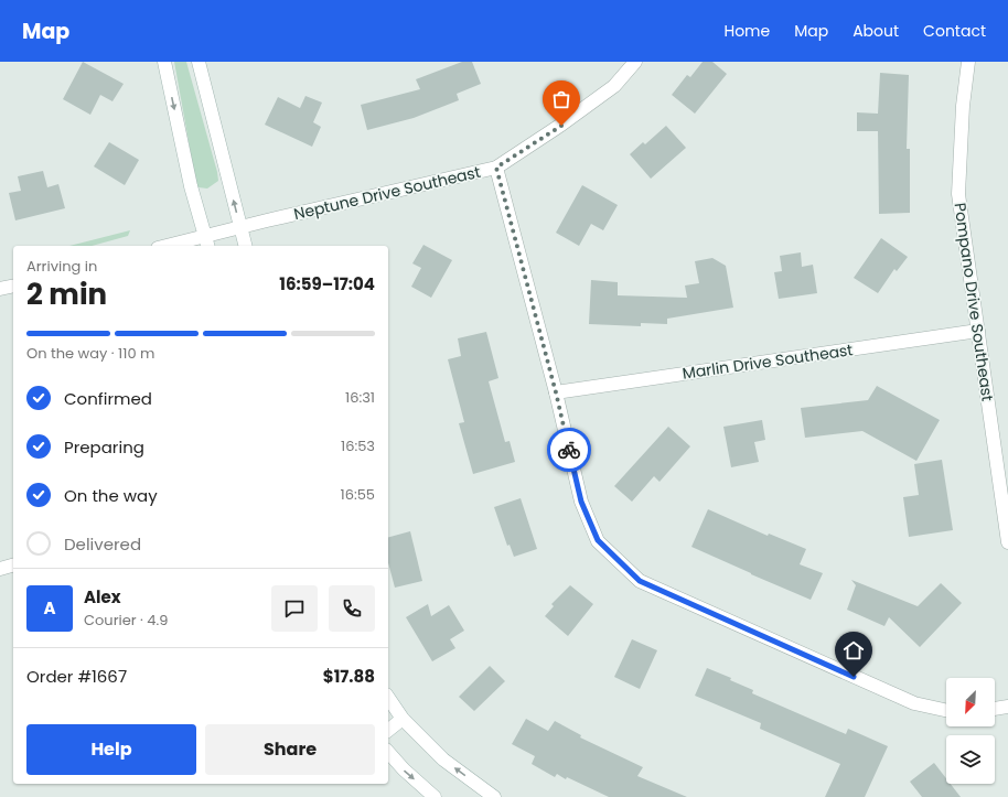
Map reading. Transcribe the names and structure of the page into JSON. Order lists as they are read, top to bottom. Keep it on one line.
{"streets":{"street":["Neptune Drive Southeast","Pompano Drive Southeast","Marlin Drive Southeast"]},"crossings":[["Pompano Drive Southeast","Marlin Drive Southeast"]],"north":"bottom left","page":{"header":"Map","nav":["Home","Map","About","Contact"],"heading":["2 min","Arriving in","16:59–17:04"],"panel":["Alex","Courier · 4.9","Order #1667","$17.88"],"bar":"On the way · 110 m","list":[["Confirmed","16:31"],["Preparing","16:53"],["On the way","16:55"],"Delivered"],"round":"A","buttons":["Help","Share"]}}
